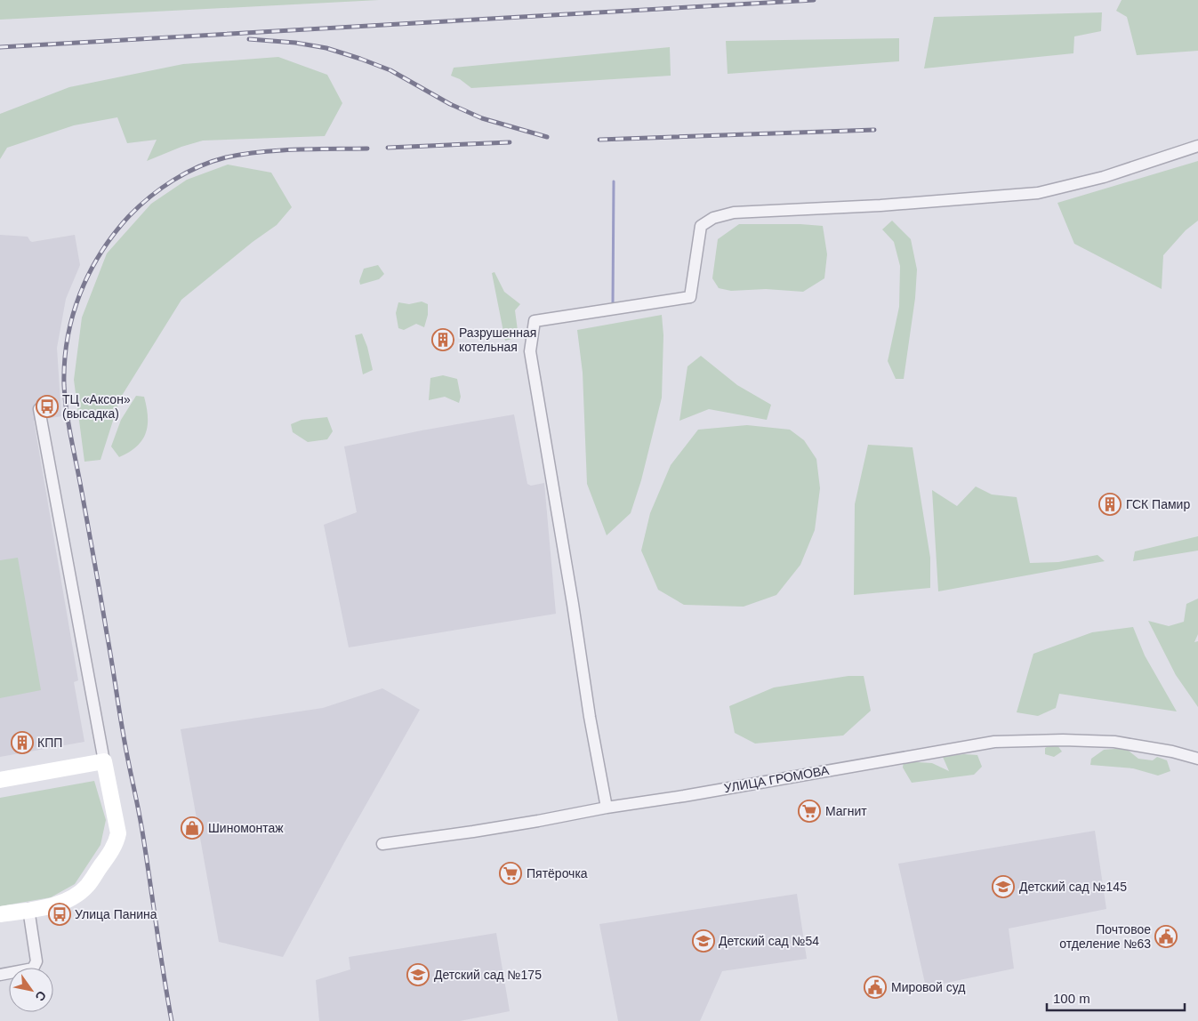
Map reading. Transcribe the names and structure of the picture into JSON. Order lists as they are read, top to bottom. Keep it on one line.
{"streets":{"street":["УЛИЦА ГРОМОВА"]},"places":{"building":["Разрушенная котельная","ГСК Памир","КПП"],"bus stop":["ТЦ «Аксон» (высадка)","Улица Панина"],"supermarket":["Магнит","Пятёрочка"],"shop":["Шиномонтаж"],"school or university":["Детский сад №145","Детский сад №54","Детский сад №175"],"public building":["Почтовое отделение №63","Мировой суд"]},"scale_bar":"100 m","north":"bottom right"}
